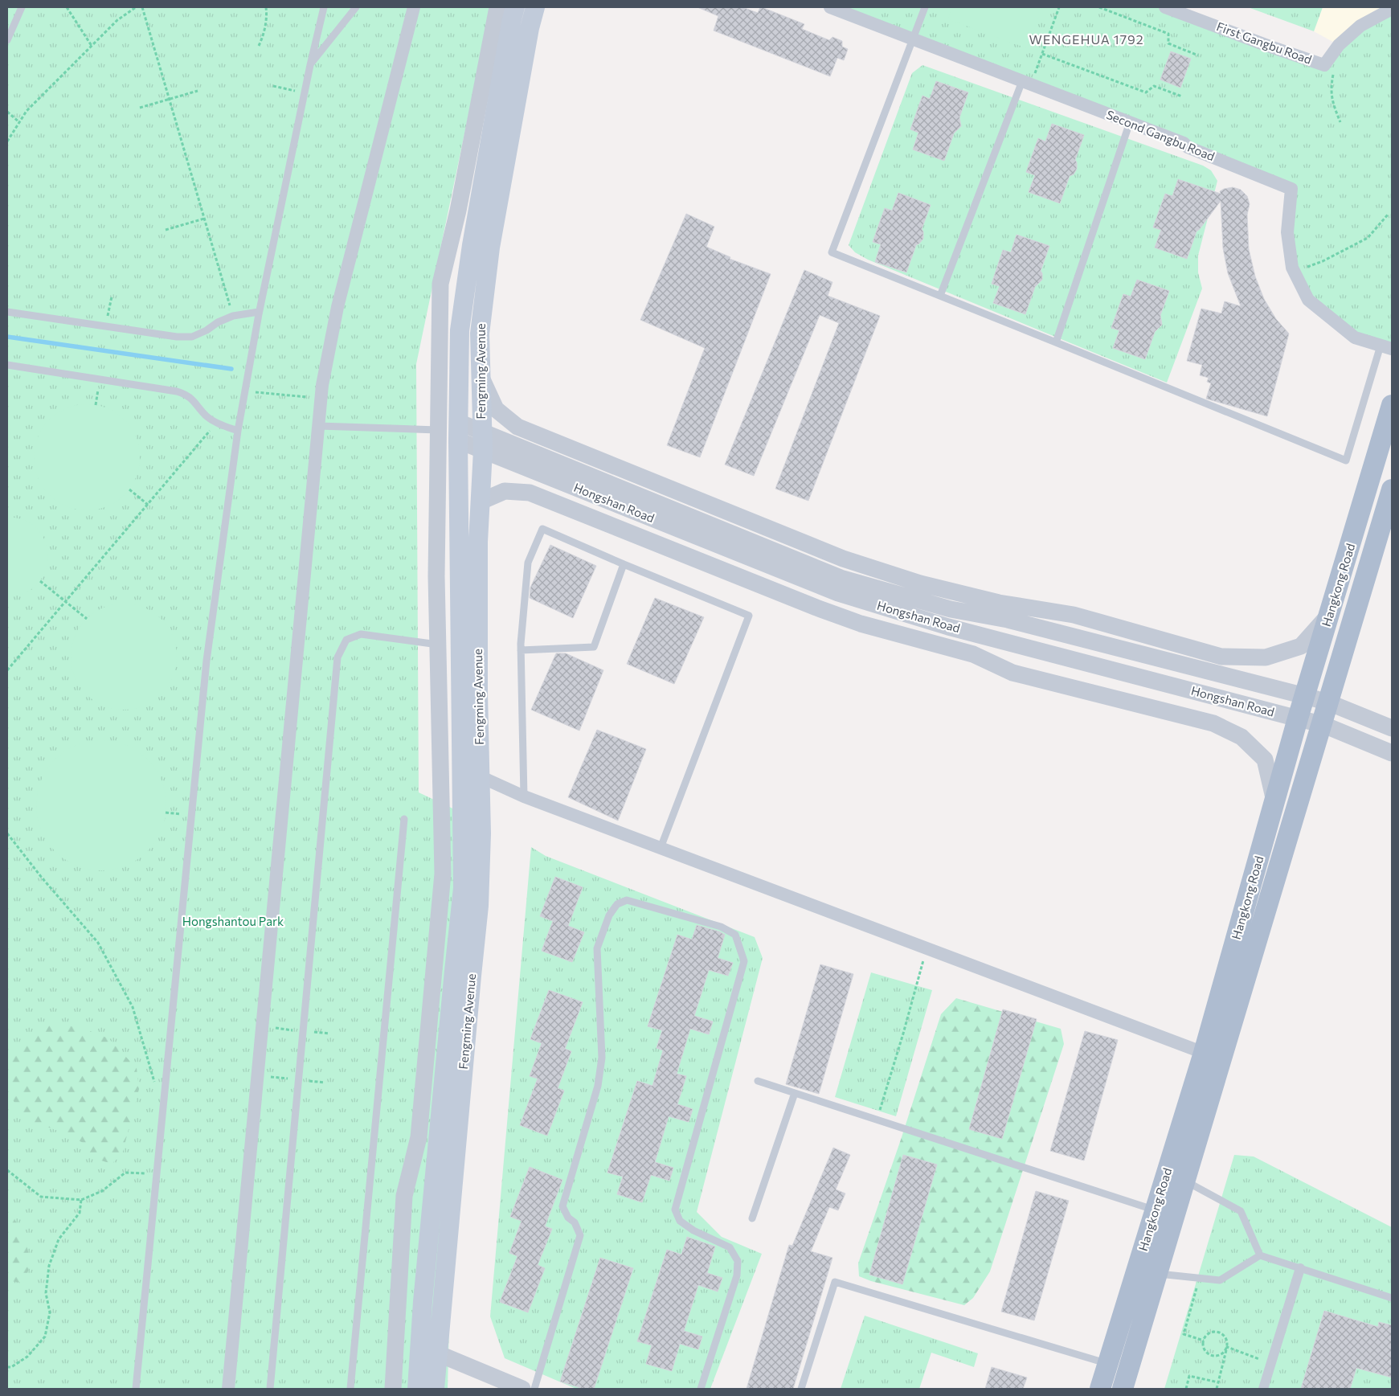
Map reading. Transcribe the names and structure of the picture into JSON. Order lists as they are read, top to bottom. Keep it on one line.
{"streets":{"main road":["Fengming Avenue","Hangkong Road"],"street":["First Gangbu Road","Second Gangbu Road","Hongshan Road"]},"crossings":[["Fengming Avenue","Hongshan Road"],["Hongshan Road","Hangkong Road"]],"districts":["WENGEHUA 1792"],"parks":["Hongshantou Park"]}
